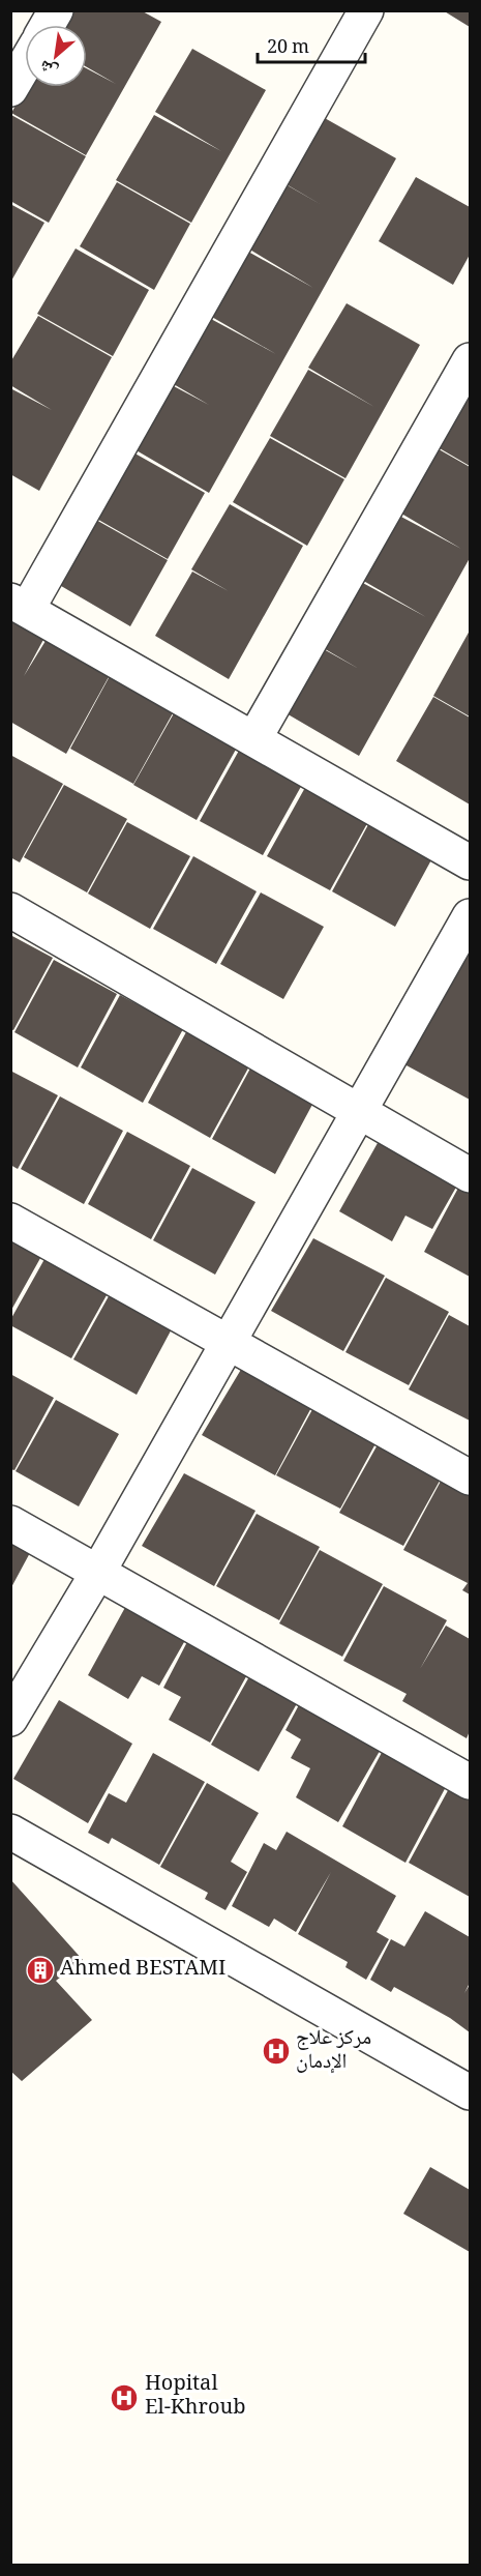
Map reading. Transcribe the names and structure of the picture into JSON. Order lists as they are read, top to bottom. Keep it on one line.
{"places":{"building":["Ahmed BESTAMI"],"hospital":["مركز علاج الإدمان","Hopital El-Khroub"]},"scale_bar":"20 m","north":"bottom left"}
